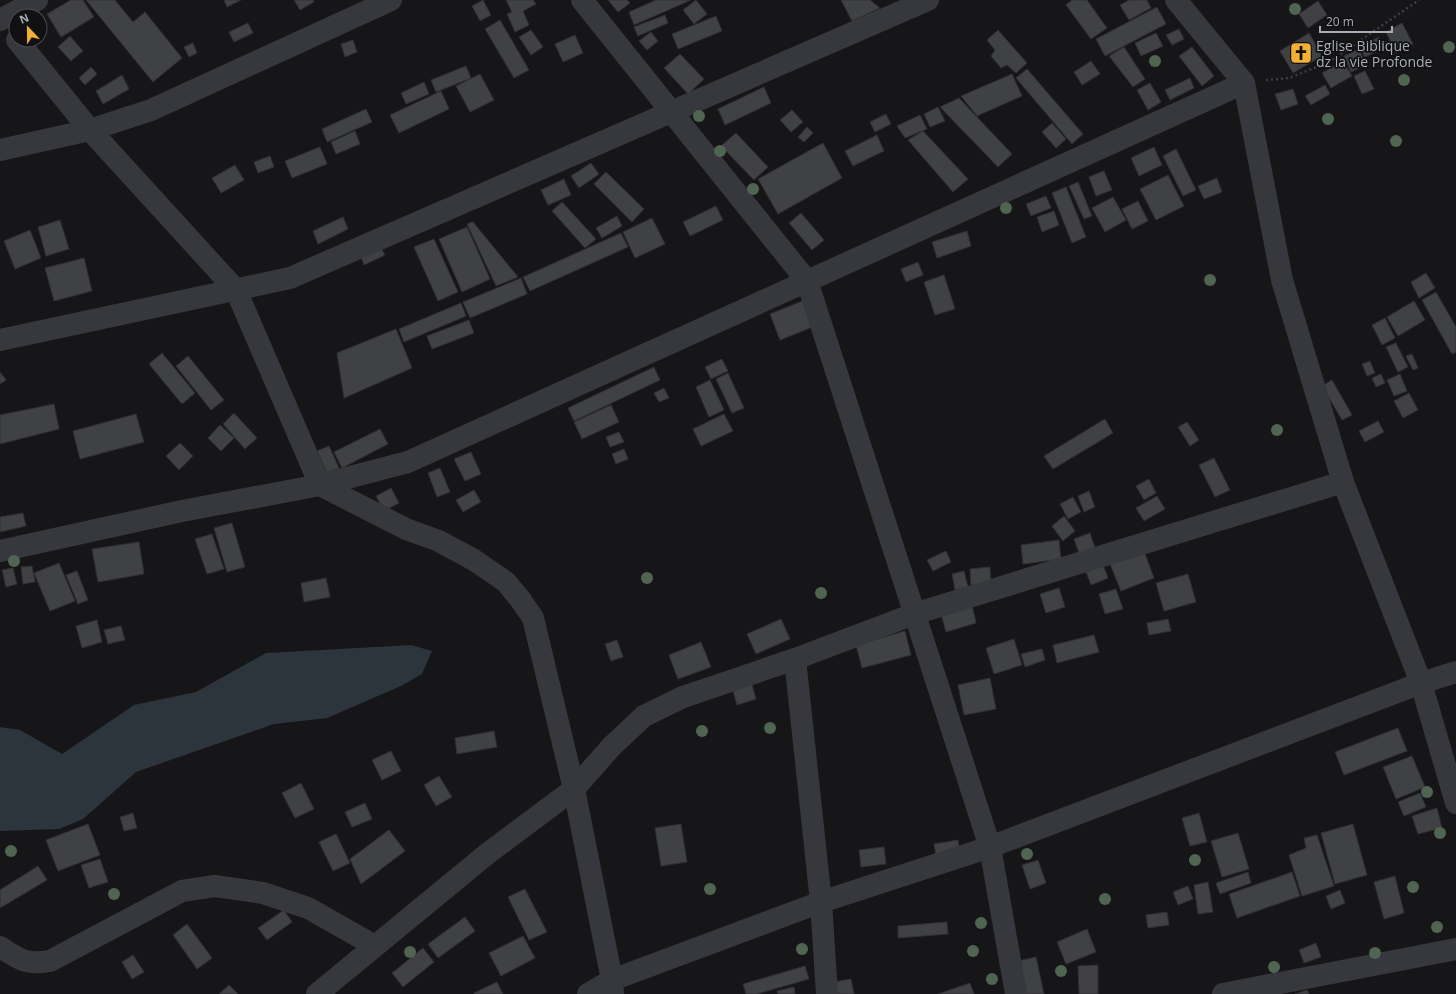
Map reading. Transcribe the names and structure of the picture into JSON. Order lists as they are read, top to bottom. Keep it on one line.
{"places":{"church":["Eglise Biblique dz la vie Profonde"]},"scale_bar":"20 m","north":"top"}
